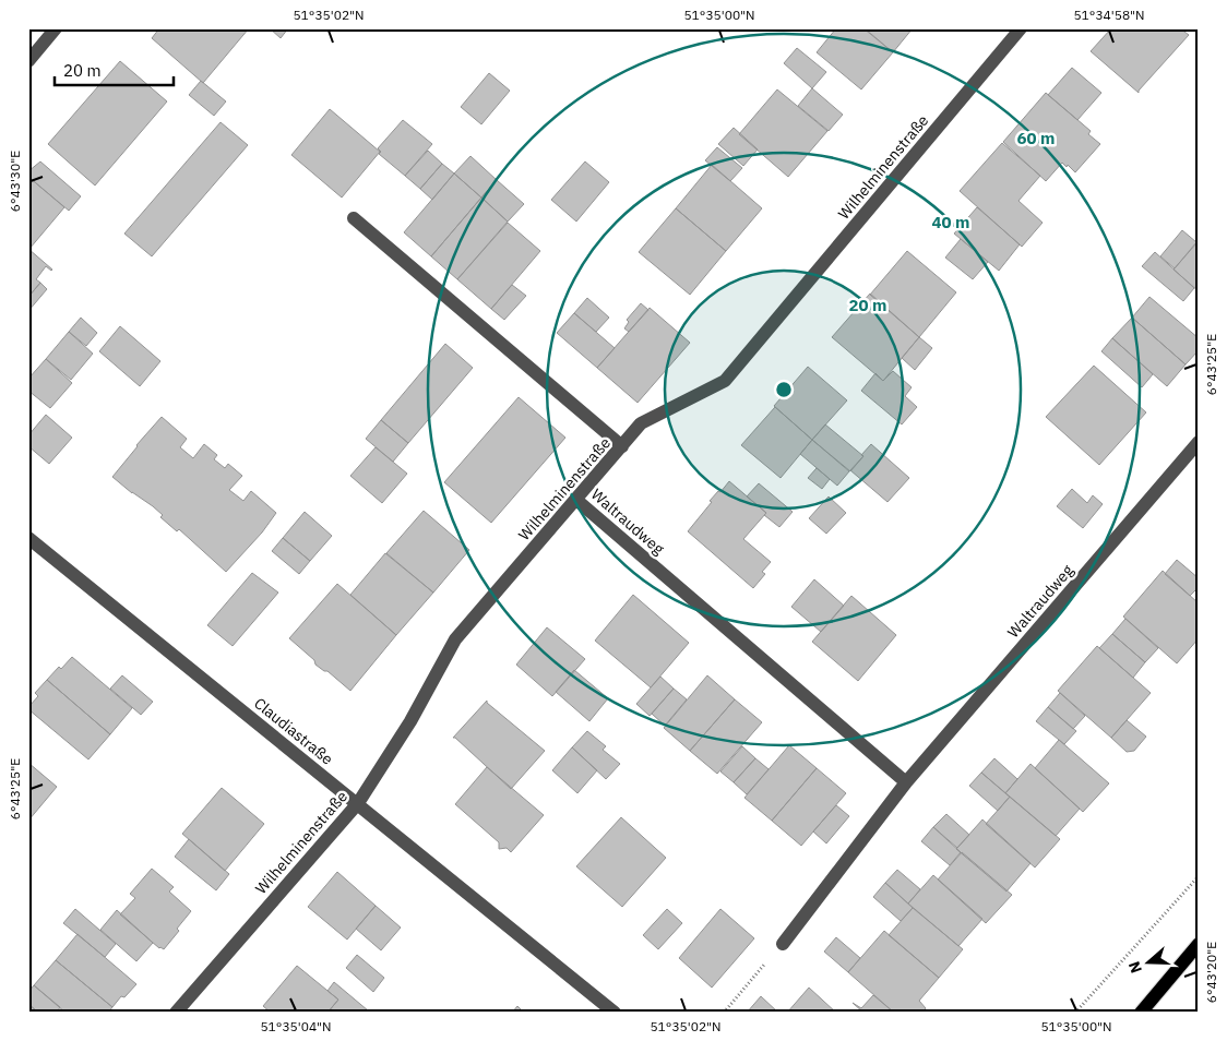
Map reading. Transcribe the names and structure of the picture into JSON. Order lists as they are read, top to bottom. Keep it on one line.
{"streets":{"street":["Wilhelminenstraße","Waltraudweg","Claudiastraße"]},"crossings":[["Wilhelminenstraße","Waltraudweg"],["Wilhelminenstraße","Claudiastraße"]],"scale_bar":"20 m","north":"left","coordinates":["51°35'02\"N","51°35'00\"N","51°34'58\"N","6°43'30\"E","6°43'25\"E","6°43'20\"E","51°35'04\"N"],"rings":["60 m","40 m","20 m"]}
